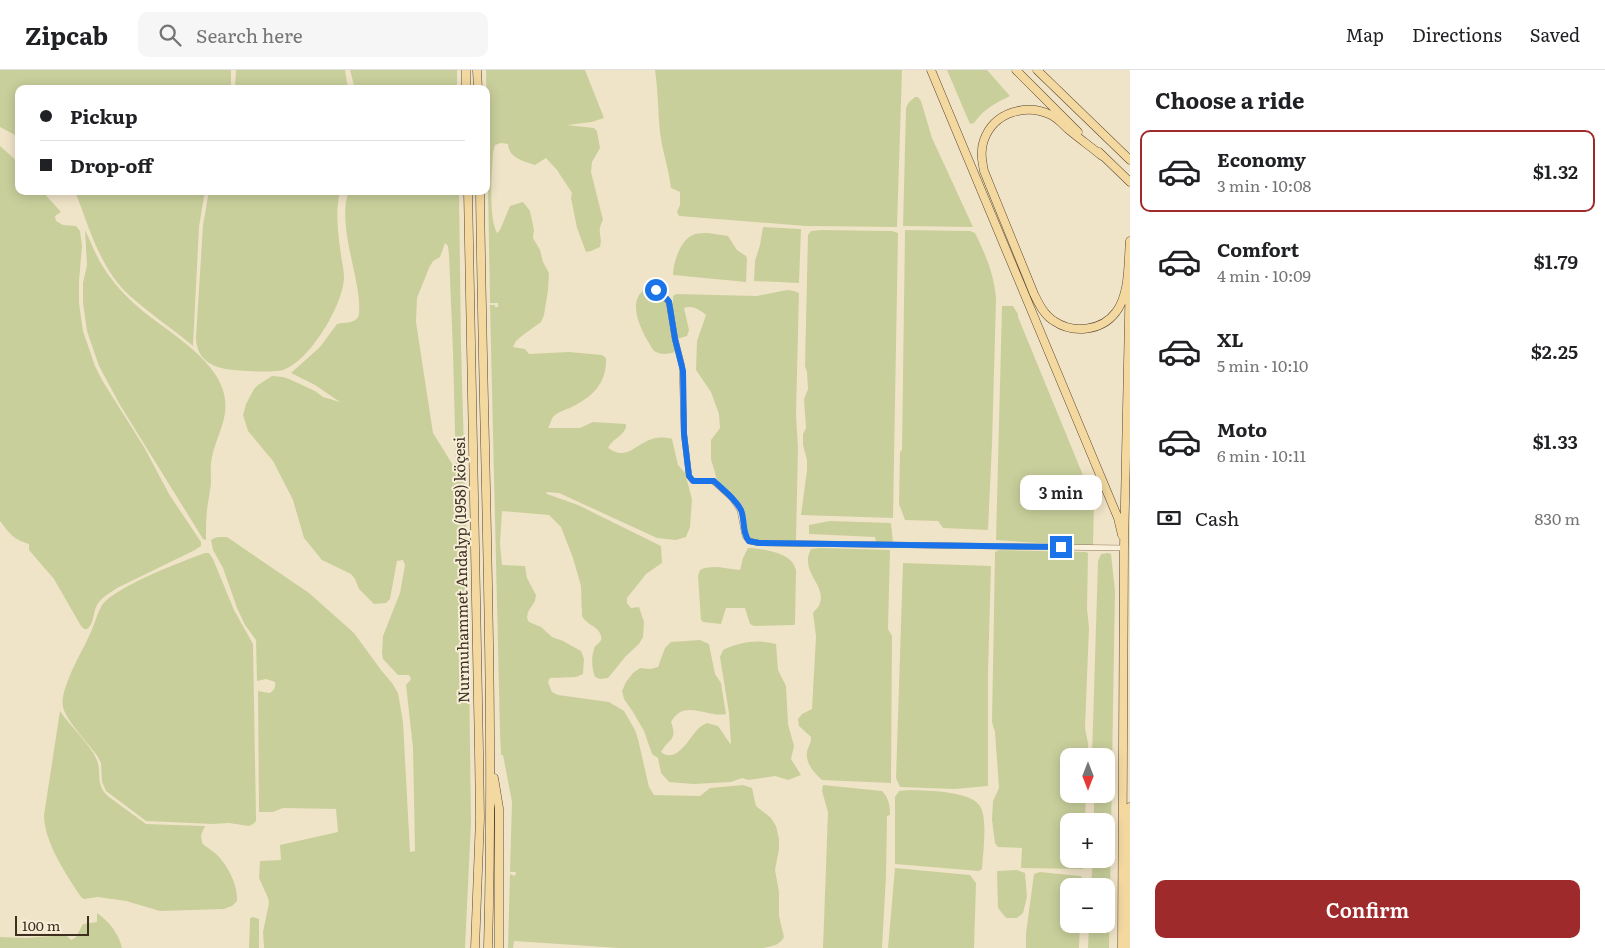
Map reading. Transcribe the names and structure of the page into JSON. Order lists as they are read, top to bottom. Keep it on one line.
{"streets":{"main road":["Nurmuhammet Andalyp (1958) köçesi"]},"scale_bar":"100 m","north":"bottom","page":{"header":"Zipcab","search":"Search here","nav":["Map","Directions","Saved"],"heading":"Choose a ride","banner":["Pickup","Drop-off"],"list":[{"name":"Economy","note":"3 min · 10:08","value":"$1.32"},{"name":"Comfort","note":"4 min · 10:09","value":"$1.79"},{"name":"XL","note":"5 min · 10:10","value":"$2.25"},{"name":"Moto","note":"6 min · 10:11","value":"$1.33"}],"bubble":"3 min","pay":["Cash","830 m"],"map_buttons":["+","−"],"buttons":"Confirm","scale":"100 m"}}
